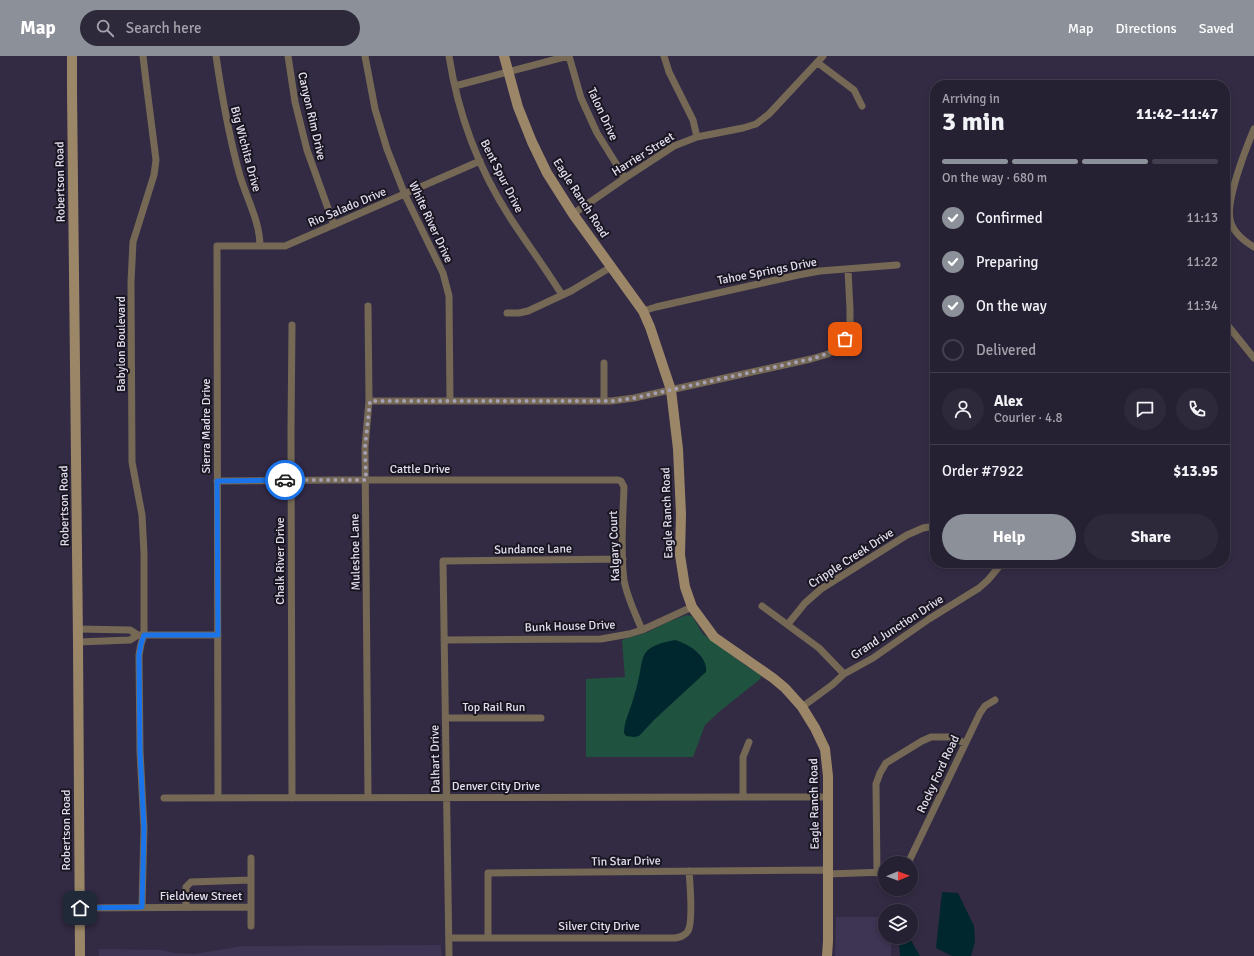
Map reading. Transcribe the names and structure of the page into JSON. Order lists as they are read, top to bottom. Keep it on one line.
{"streets":{"street":["Talon Drive","Canyon Rim Drive","Big Wichita Drive","Harrier Street","Bent Spur Drive","Robertson Road","Eagle Ranch Road","Rio Salado Drive","White River Drive","Tahoe Springs Drive","Babylon Boulevard","Sierra Madre Drive","Cattle Drive","Kalgary Court","Sundance Lane","Muleshoe Lane","Cripple Creek Drive","Chalk River Drive","Bunk House Drive","Grand Junction Drive","Top Rail Run","Dalhart Drive","Rocky Ford Road","Denver City Drive","Tin Star Drive","Fieldview Street","Silver City Drive"]},"crossings":[["Talon Drive","Harrier Street"],["Canyon Rim Drive","Rio Salado Drive"],["Big Wichita Drive","Rio Salado Drive"],["Harrier Street","Eagle Ranch Road"],["Bent Spur Drive","Rio Salado Drive"],["Robertson Road","Fieldview Street"],["Eagle Ranch Road","Tahoe Springs Drive"],["Eagle Ranch Road","Bunk House Drive"],["Eagle Ranch Road","Grand Junction Drive"],["Eagle Ranch Road","Denver City Drive"],["Eagle Ranch Road","Tin Star Drive"],["Rio Salado Drive","White River Drive"],["Rio Salado Drive","Sierra Madre Drive"],["Babylon Boulevard","Fieldview Street"],["Sierra Madre Drive","Cattle Drive"],["Sierra Madre Drive","Denver City Drive"],["Cattle Drive","Kalgary Court"],["Cattle Drive","Muleshoe Lane"],["Cattle Drive","Chalk River Drive"],["Kalgary Court","Sundance Lane"],["Kalgary Court","Bunk House Drive"],["Sundance Lane","Dalhart Drive"],["Muleshoe Lane","Denver City Drive"],["Chalk River Drive","Denver City Drive"],["Bunk House Drive","Dalhart Drive"],["Top Rail Run","Dalhart Drive"],["Dalhart Drive","Denver City Drive"],["Dalhart Drive","Silver City Drive"],["Tin Star Drive","Silver City Drive"]],"north":"right","page":{"header":"Map","search":"Search here","nav":["Map","Directions","Saved"],"heading":["3 min","Arriving in","11:42–11:47"],"panel":["Alex","Courier · 4.8","Order #7922","$13.95"],"bar":"On the way · 680 m","list":[["Confirmed","11:13"],["Preparing","11:22"],["On the way","11:34"],"Delivered"],"buttons":["Help","Share"]}}
